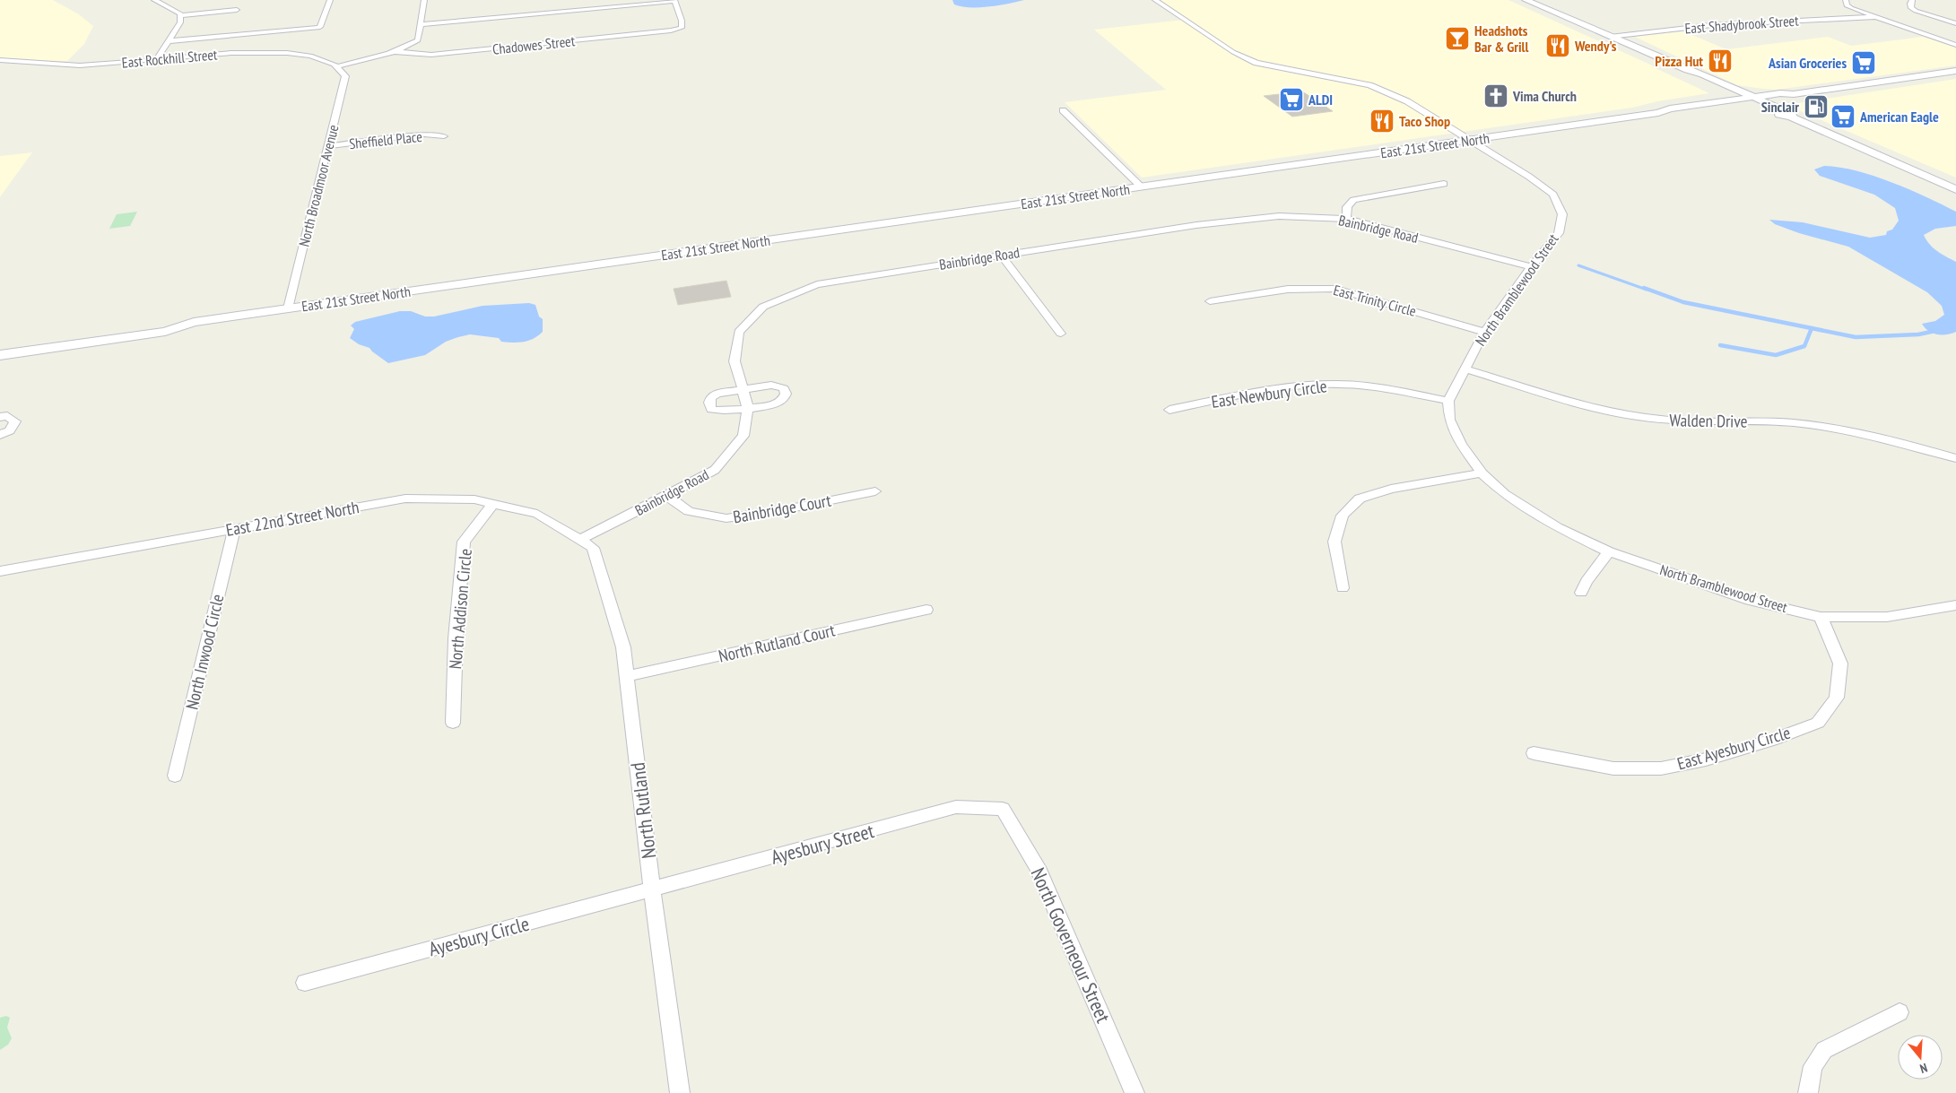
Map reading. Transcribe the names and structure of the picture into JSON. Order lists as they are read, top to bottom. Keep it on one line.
{"streets":{"main road":["East 21st Street North"],"street":["East Shadybrook Street","Chadowes Street","East Rockhill Street","Sheffield Place","North Broadmoor Avenue","Bainbridge Road","North Bramblewood Street","East Trinity Circle","East Newbury Circle","Walden Drive","Bainbridge Court","East 22nd Street North","North Addison Circle","North Rutland Court","North Inwood Circle","East Ayesbury Circle","North Rutland","Ayesbury Street","Ayesbury Circle","North Governeour Street"]},"crossings":[["East Rockhill Street","North Broadmoor Avenue"],["Sheffield Place","North Broadmoor Avenue"],["East 21st Street North","North Broadmoor Avenue"],["East 21st Street North","North Bramblewood Street"],["Bainbridge Road","North Bramblewood Street"],["Bainbridge Road","Bainbridge Court"],["Bainbridge Road","East 22nd Street North"],["Bainbridge Road","North Rutland"],["North Bramblewood Street","East Trinity Circle"],["North Bramblewood Street","East Newbury Circle"],["North Bramblewood Street","Walden Drive"],["North Bramblewood Street","East Ayesbury Circle"],["East 22nd Street North","North Addison Circle"],["East 22nd Street North","North Inwood Circle"],["East 22nd Street North","North Rutland"],["North Rutland Court","North Rutland"],["North Rutland","Ayesbury Street"],["North Rutland","Ayesbury Circle"],["Ayesbury Street","Ayesbury Circle"],["Ayesbury Street","North Governeour Street"]],"places":{"bar":["Headshots Bar & Grill"],"restaurant":["Wendy's","Pizza Hut","Taco Shop"],"supermarket":["Asian Groceries","ALDI","American Eagle"],"church":["Vima Church"],"fuel station":["Sinclair"]},"north":"bottom"}
